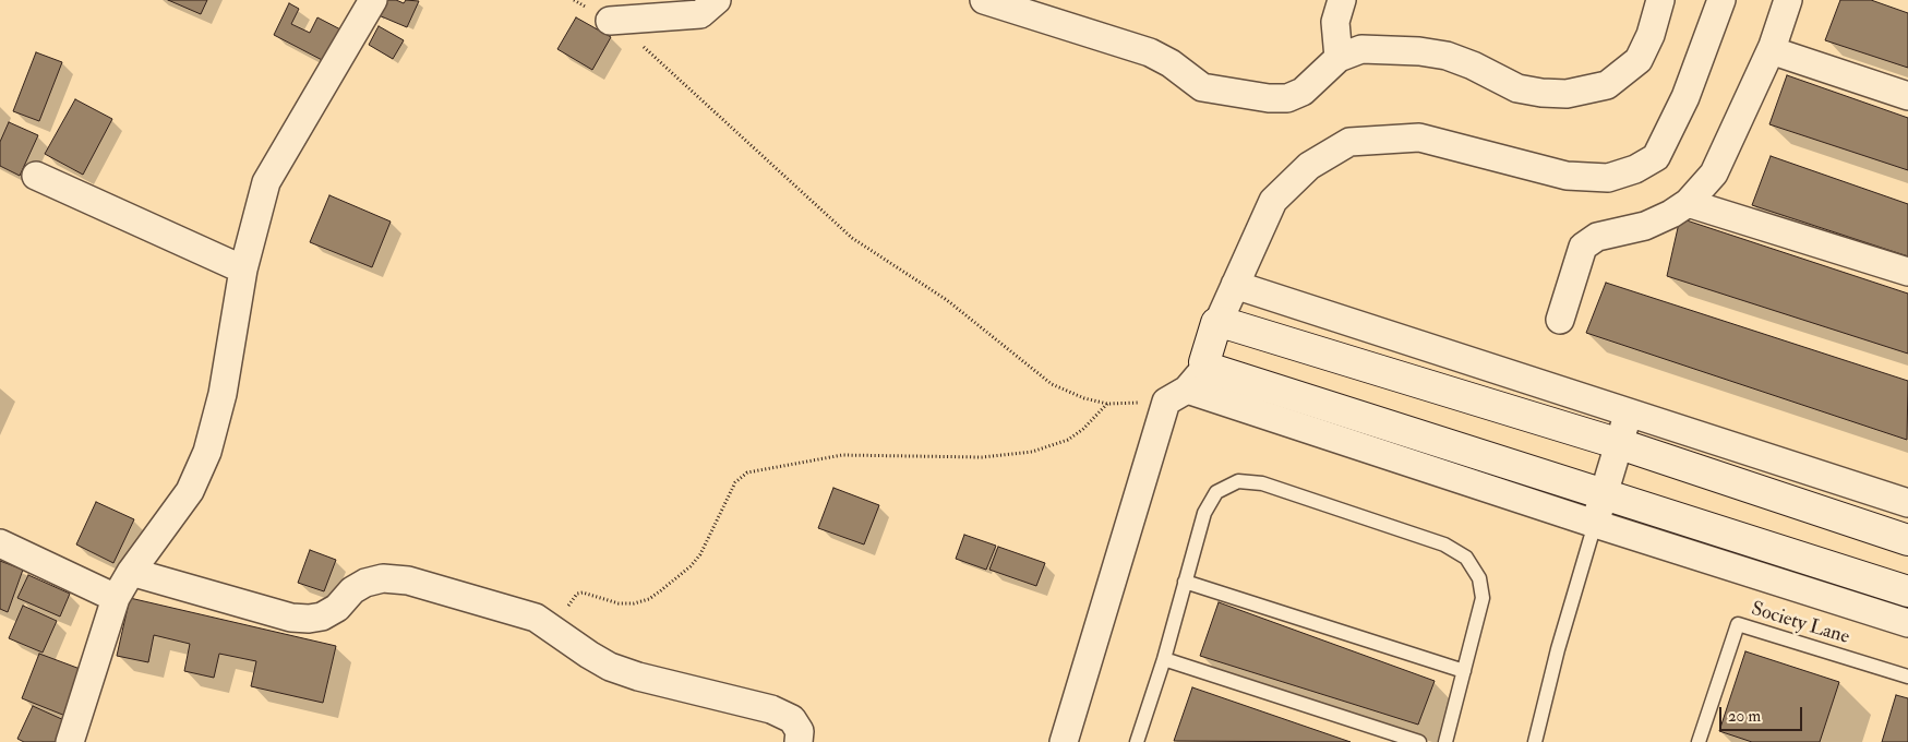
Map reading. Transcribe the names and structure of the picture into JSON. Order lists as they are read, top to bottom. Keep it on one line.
{"streets":{"lane":["Society Lane"]},"scale_bar":"20 m"}
